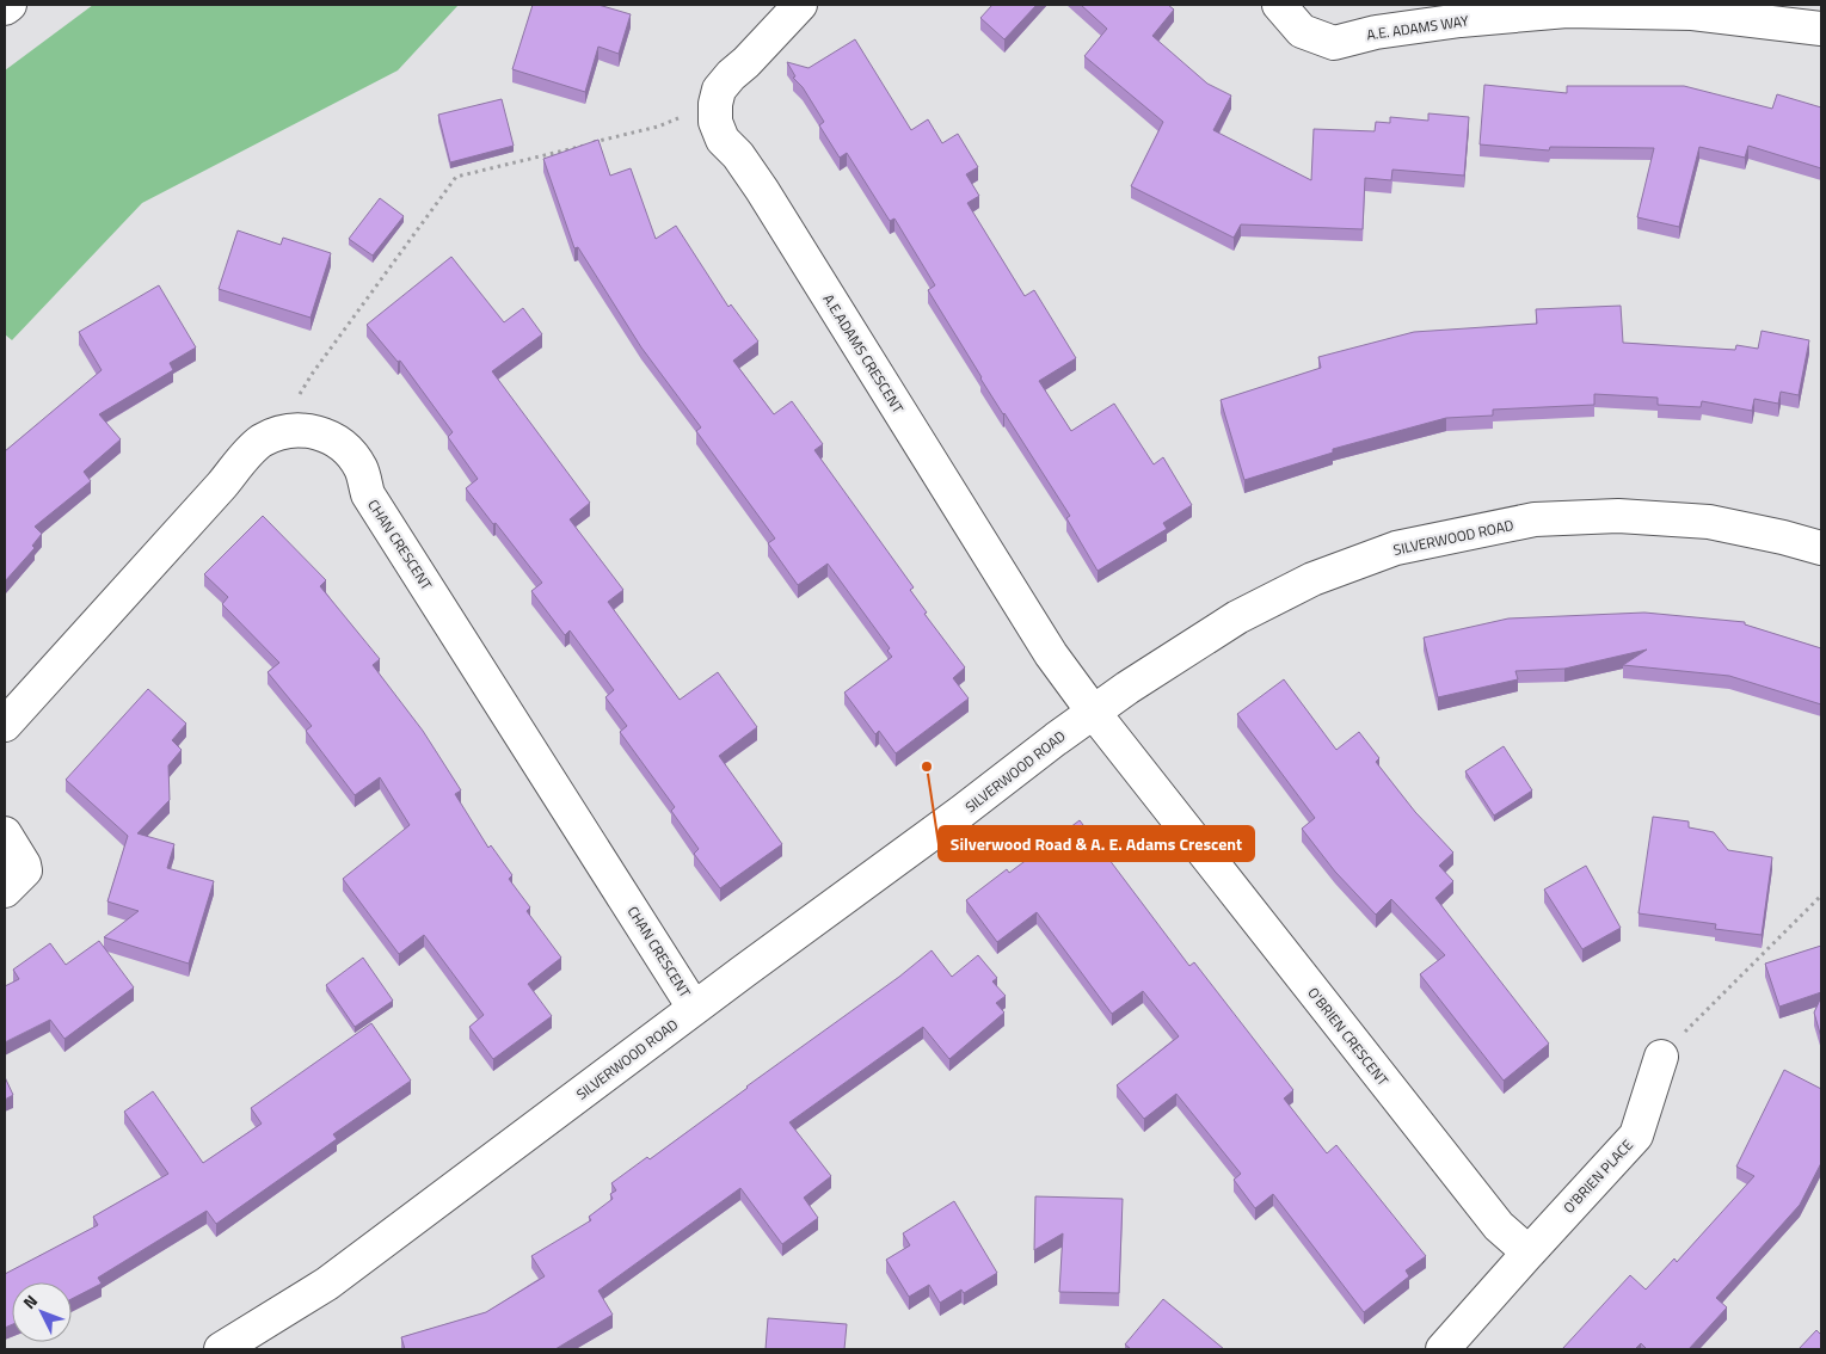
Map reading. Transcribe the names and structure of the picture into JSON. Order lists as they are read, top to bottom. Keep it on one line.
{"streets":{"street":["A.E. ADAMS WAY","A.E.ADAMS CRESCENT","SILVERWOOD ROAD","CHAN CRESCENT","O'BRIEN CRESCENT","O'BRIEN PLACE"]},"crossings":[["A.E.ADAMS CRESCENT","SILVERWOOD ROAD"],["A.E.ADAMS CRESCENT","O'BRIEN CRESCENT"],["SILVERWOOD ROAD","CHAN CRESCENT"],["SILVERWOOD ROAD","O'BRIEN CRESCENT"],["O'BRIEN CRESCENT","O'BRIEN PLACE"]],"places":["Silverwood Road & A. E. Adams Crescent"],"north":"top left"}
